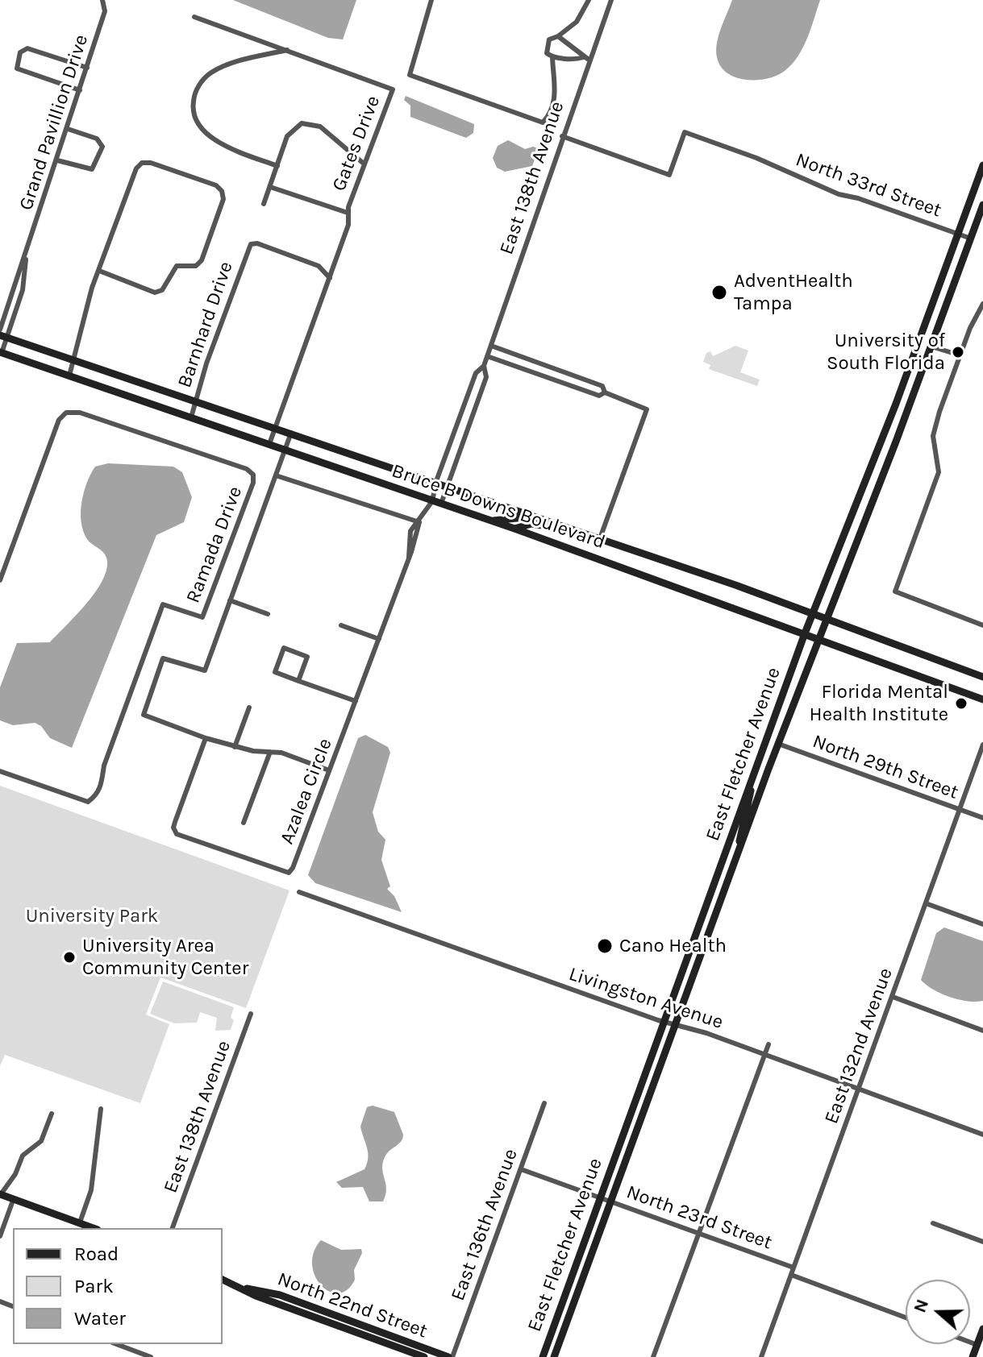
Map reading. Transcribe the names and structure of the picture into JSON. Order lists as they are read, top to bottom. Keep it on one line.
{"streets":{"main road":["Bruce B Downs Boulevard","East Fletcher Avenue","North 22nd Street"],"street":["Grand Pavillion Drive","Gates Drive","East 138th Avenue","North 33rd Street","Barnhard Drive","Ramada Drive","North 29th Street","Azalea Circle","Livingston Avenue","East 132nd Avenue","North 23rd Street","East 136th Avenue"]},"crossings":[["Grand Pavillion Drive","Bruce B Downs Boulevard"],["Gates Drive","Barnhard Drive"],["Gates Drive","Bruce B Downs Boulevard"],["East 138th Avenue","North 33rd Street"],["East 138th Avenue","Bruce B Downs Boulevard"],["East 138th Avenue","Azalea Circle"],["North 33rd Street","East Fletcher Avenue"],["Barnhard Drive","Bruce B Downs Boulevard"],["Bruce B Downs Boulevard","East Fletcher Avenue"],["Bruce B Downs Boulevard","Azalea Circle"],["East Fletcher Avenue","North 29th Street"],["East Fletcher Avenue","Livingston Avenue"],["East Fletcher Avenue","North 23rd Street"],["North 29th Street","East 132nd Avenue"],["Livingston Avenue","East 132nd Avenue"],["East 132nd Avenue","North 23rd Street"],["North 23rd Street","East 136th Avenue"],["East 136th Avenue","North 22nd Street"]],"parks":["University Park"],"places":["AdventHealth Tampa","University of South Florida","Florida Mental Health Institute","Cano Health","University Area Community Center"],"legend":["Road","Park","Water"],"north":"left"}
